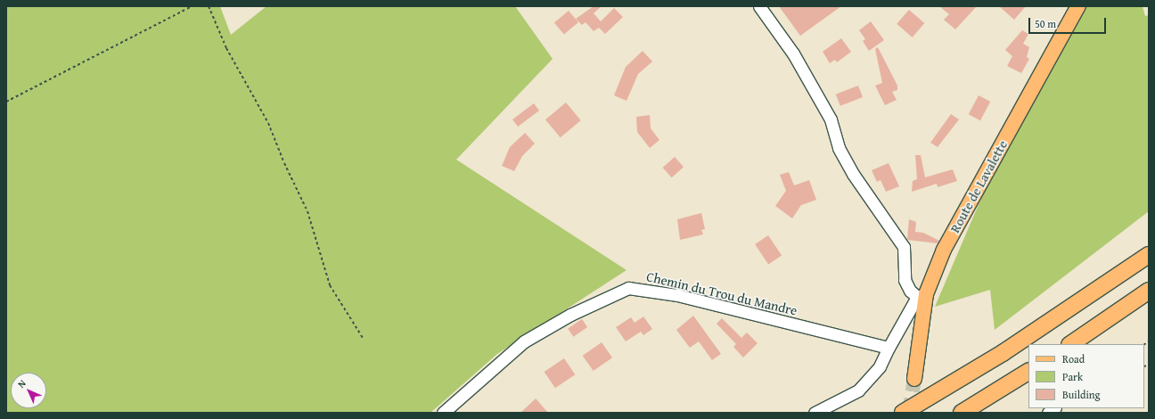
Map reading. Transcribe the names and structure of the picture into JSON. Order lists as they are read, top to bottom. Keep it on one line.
{"streets":{"main road":["Route de Lavalette"],"street":["Chemin du Trou du Mandre"]},"legend":["Road","Park","Building"],"scale_bar":"50 m","north":"top left"}
